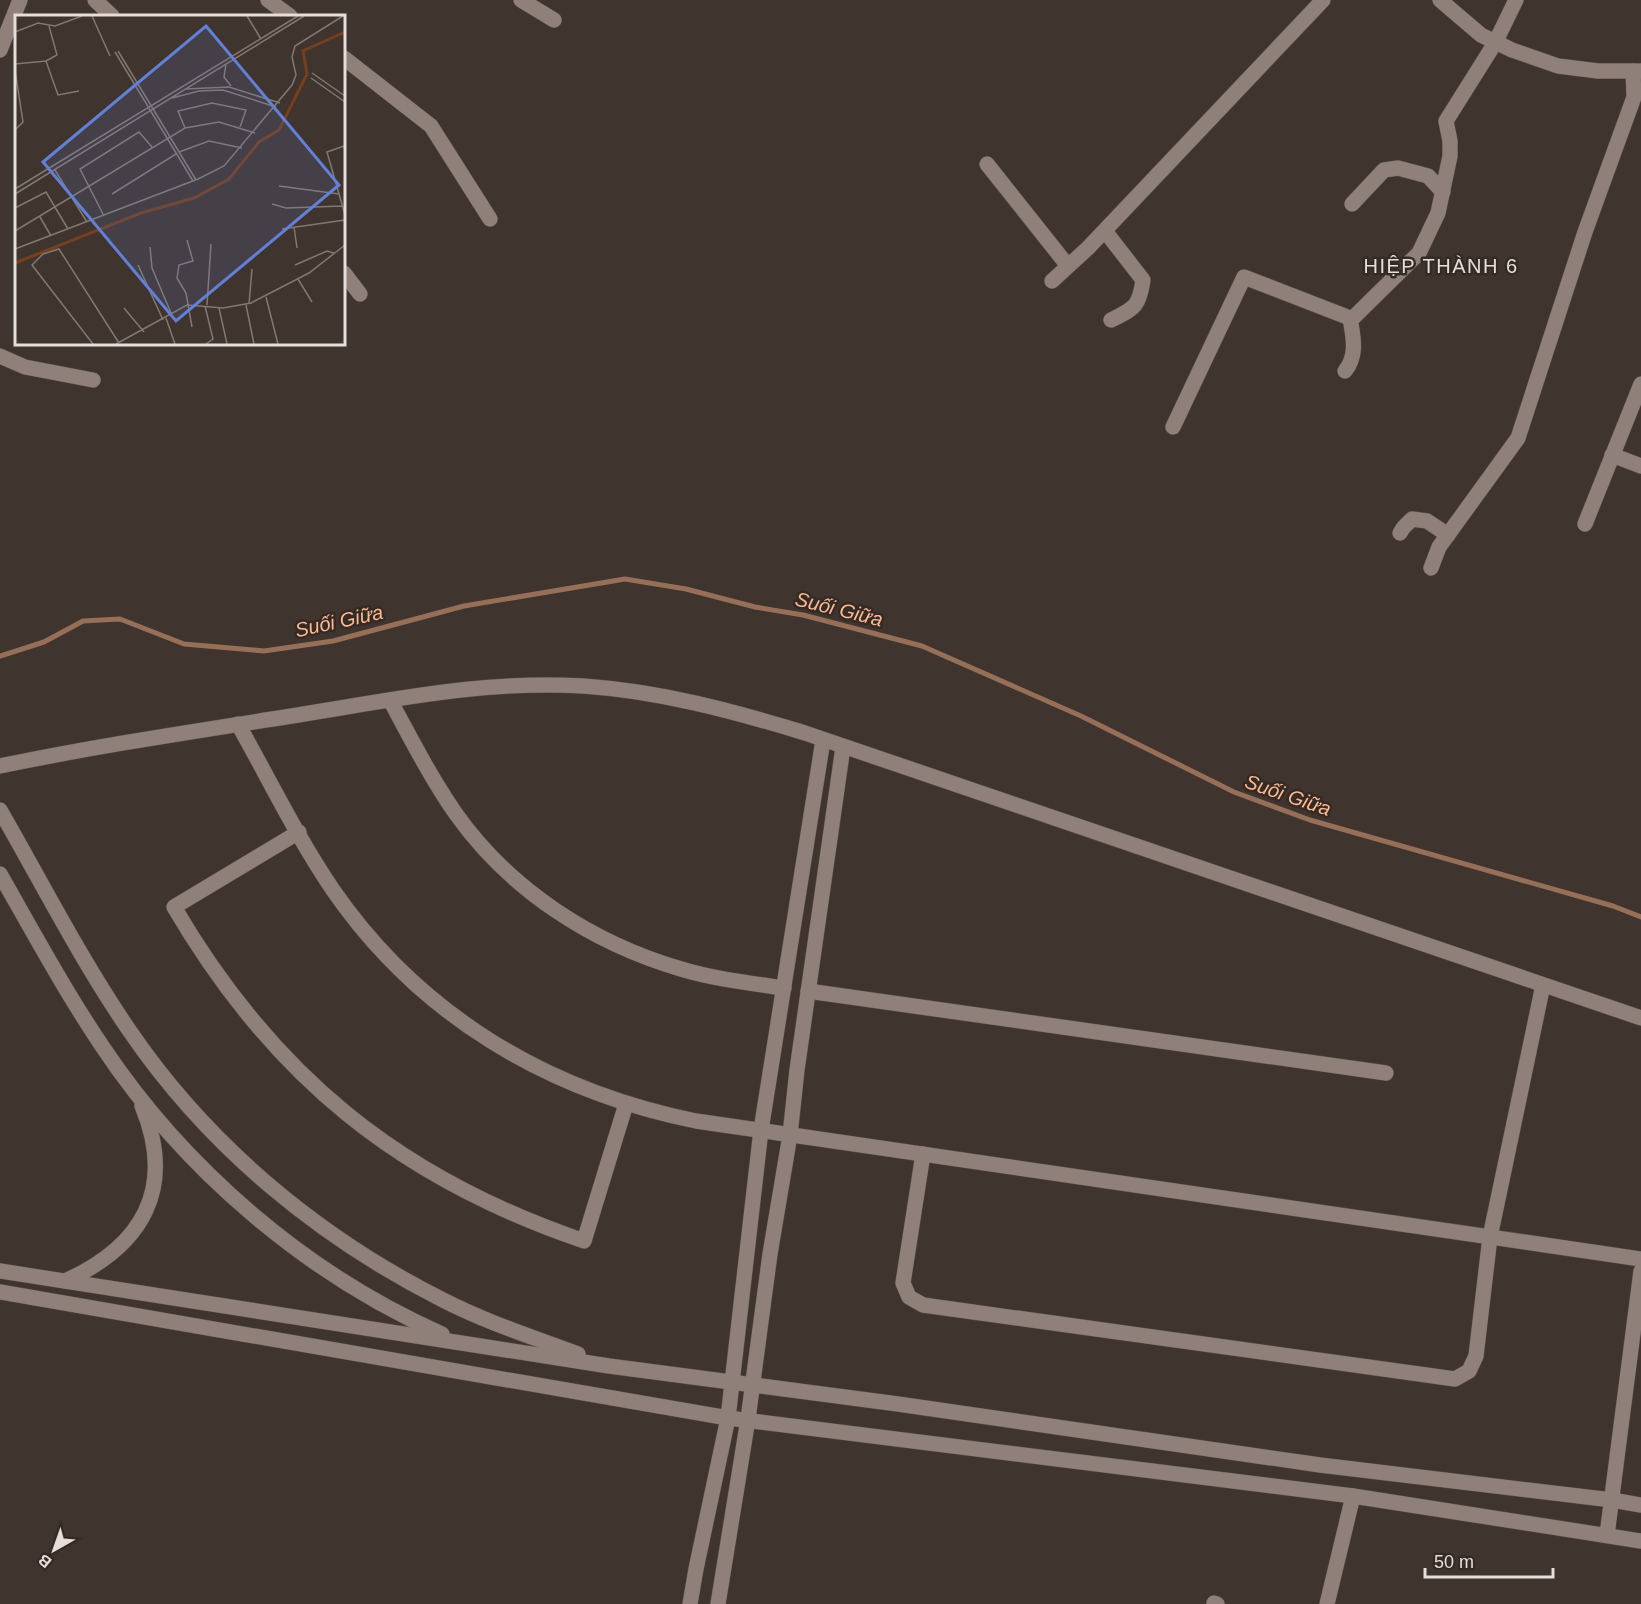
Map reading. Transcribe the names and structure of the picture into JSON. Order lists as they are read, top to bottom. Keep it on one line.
{"districts":["HIỆP THÀNH 6"],"water":["Suối Giữa"],"scale_bar":"50 m","north":"bottom left"}
